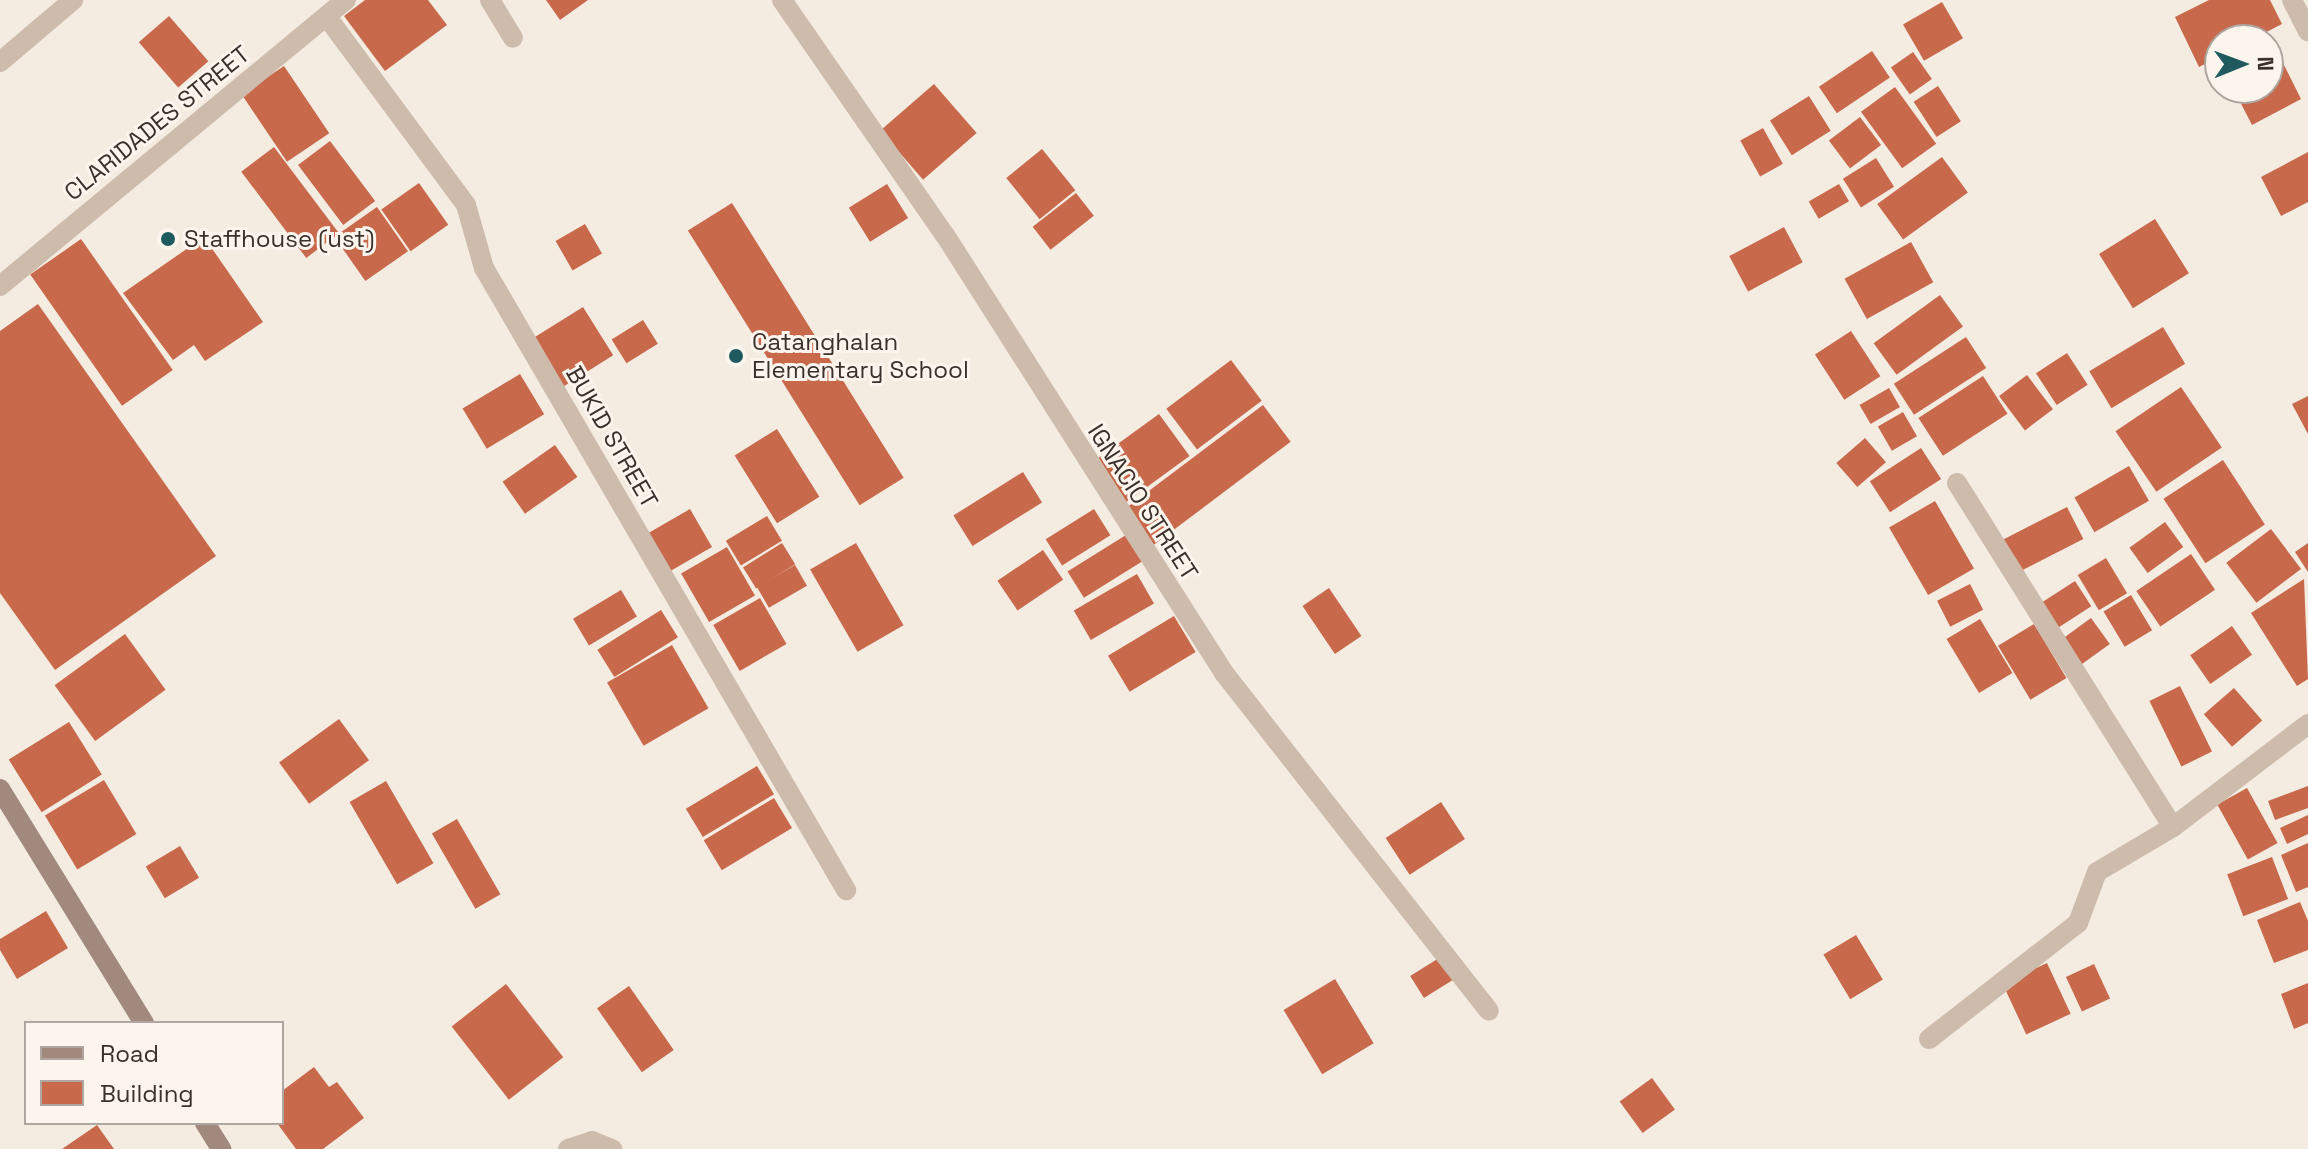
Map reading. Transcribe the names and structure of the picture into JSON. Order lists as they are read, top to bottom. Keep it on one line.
{"streets":{"street":["CLARIDADES STREET","BUKID STREET","IGNACIO STREET"]},"crossings":[["CLARIDADES STREET","BUKID STREET"]],"places":["Staffhouse (ust)","Catanghalan Elementary School"],"legend":["Road","Building"],"north":"right"}
